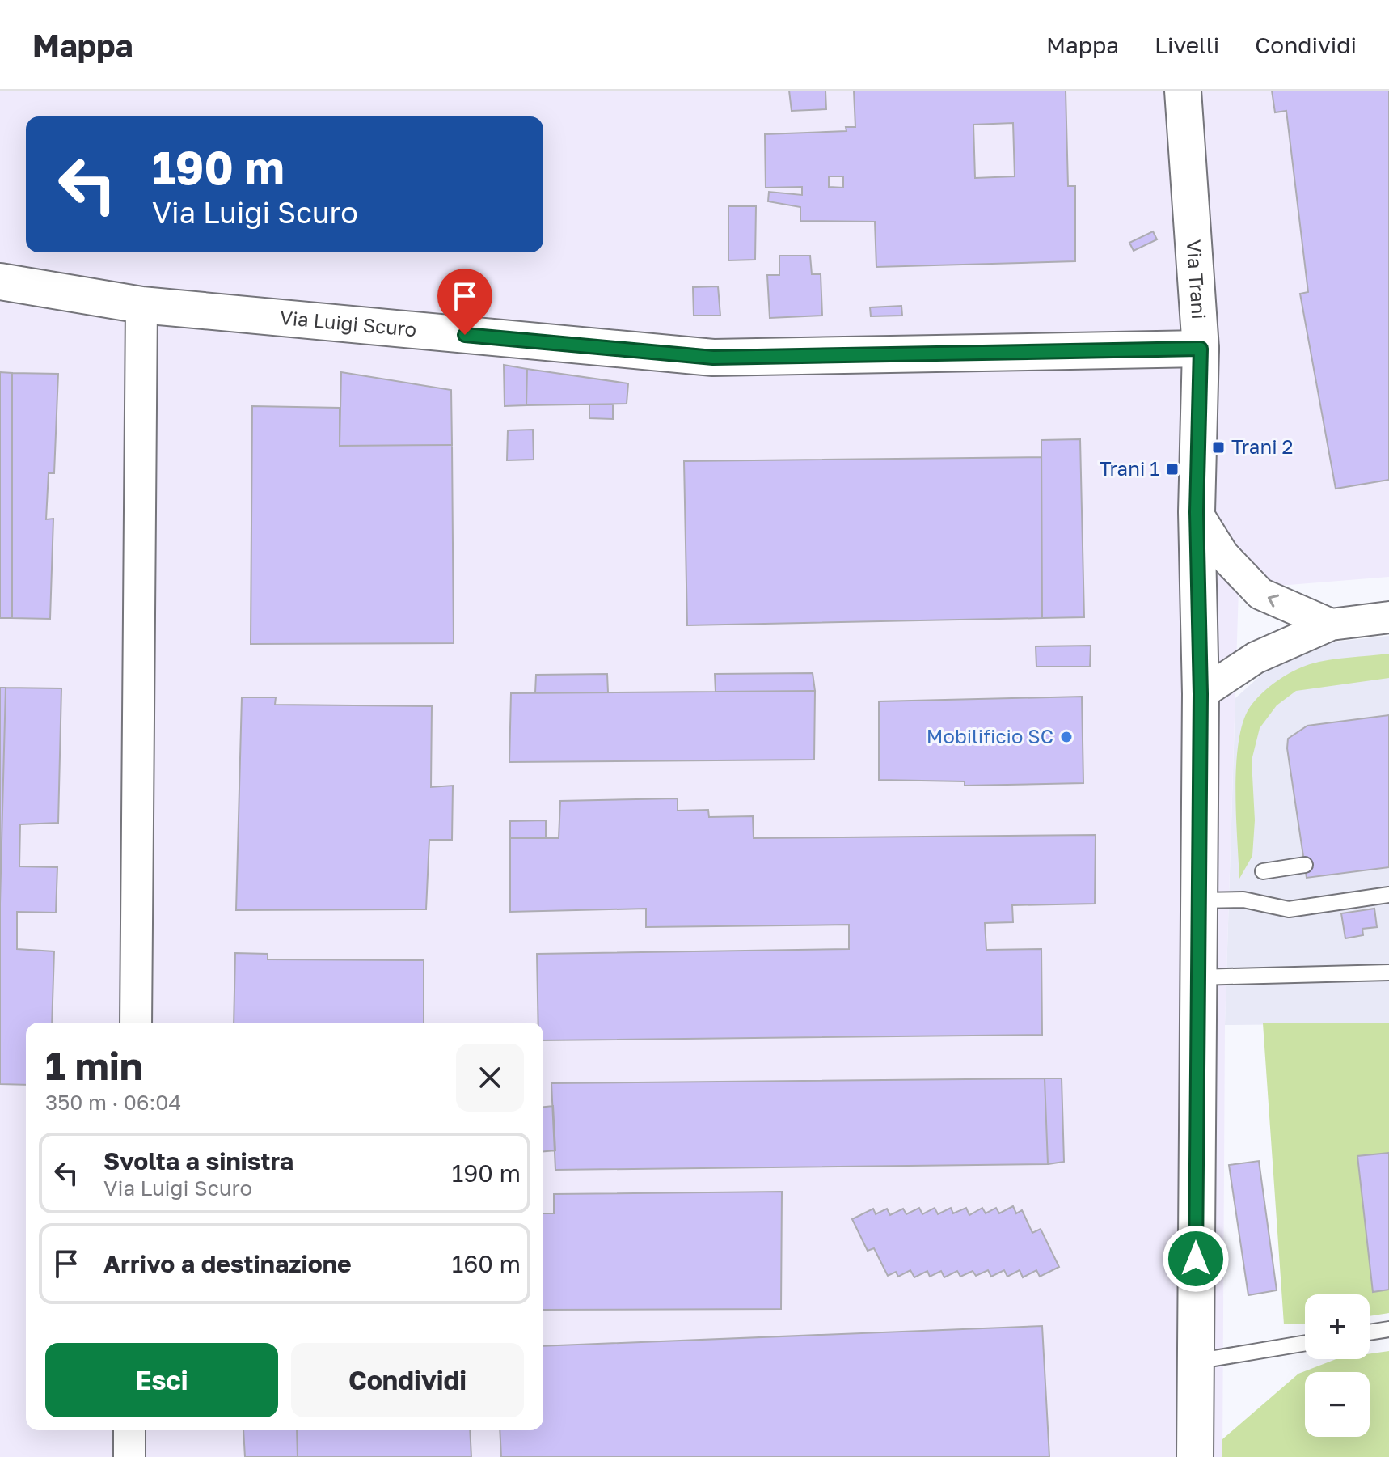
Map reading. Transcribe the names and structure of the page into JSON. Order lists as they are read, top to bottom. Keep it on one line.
{"streets":{"main road":["Via Trani","Via Luigi Scuro"]},"crossings":[["Via Trani","Via Luigi Scuro"]],"places":{"transit":["Trani 2","Trani 1"],"other":["Mobilificio SC"]},"page":{"header":"Mappa","nav":["Mappa","Livelli","Condividi"],"turn":["190 m","Via Luigi Scuro"],"heading":["1 min","350 m · 06:04"],"list":[{"name":"Svolta a sinistra","note":"Via Luigi Scuro","value":"190 m"},{"name":"Arrivo a destinazione","value":"160 m"}],"map_buttons":["+","−"],"buttons":["Esci","Condividi"]}}
